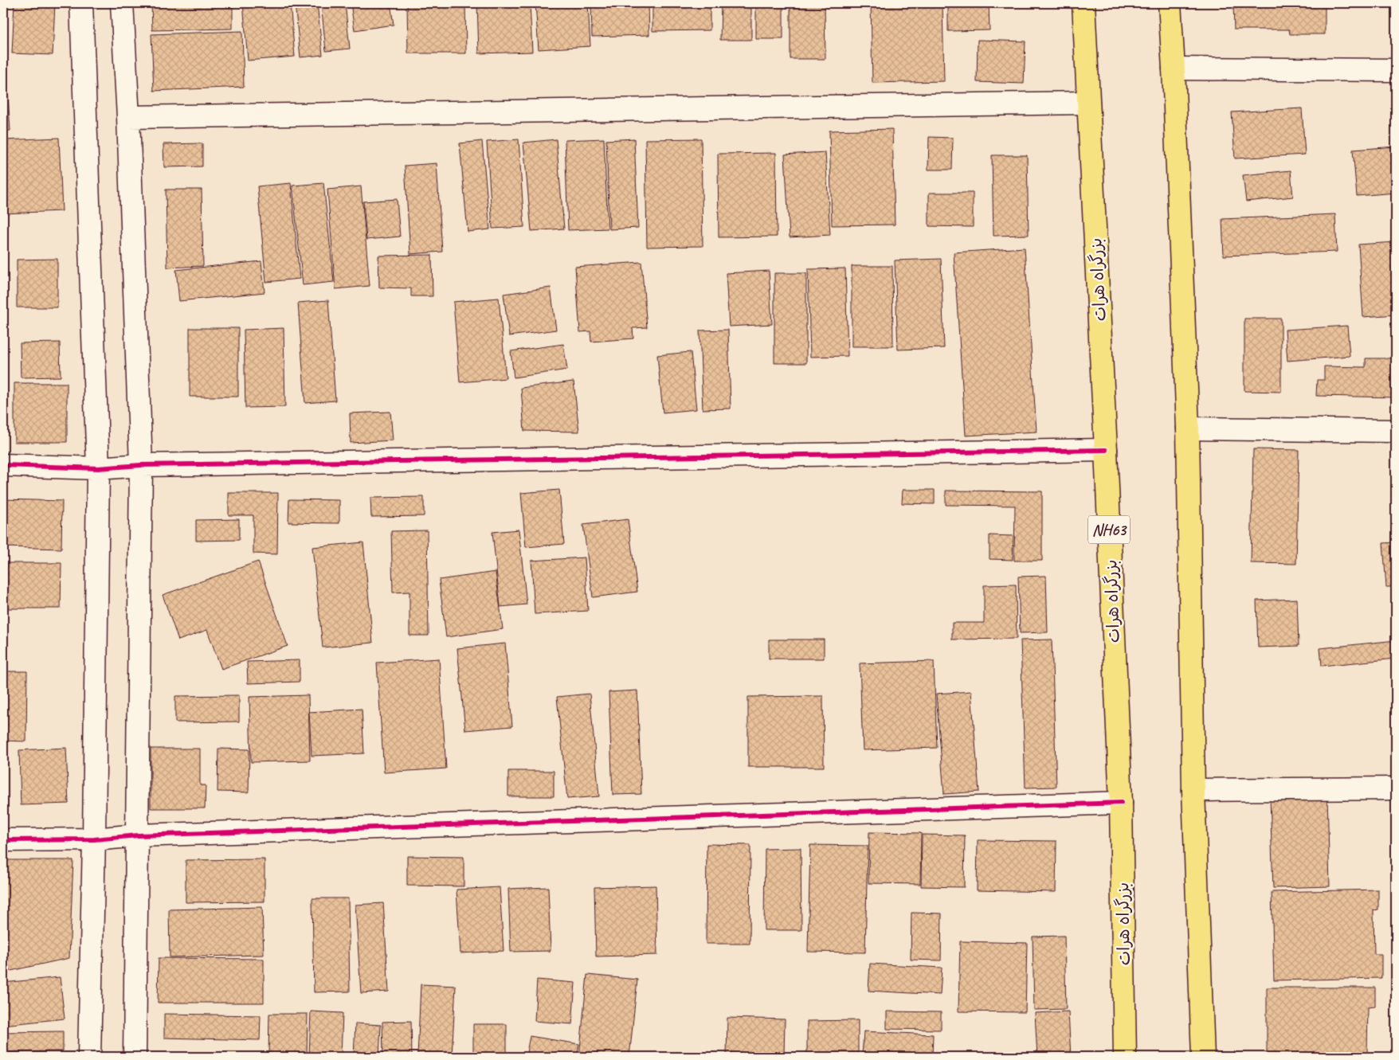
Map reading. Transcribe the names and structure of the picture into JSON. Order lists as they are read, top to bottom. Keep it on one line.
{"streets":{"highway":["بزرگراه هرات","NH63"]}}
